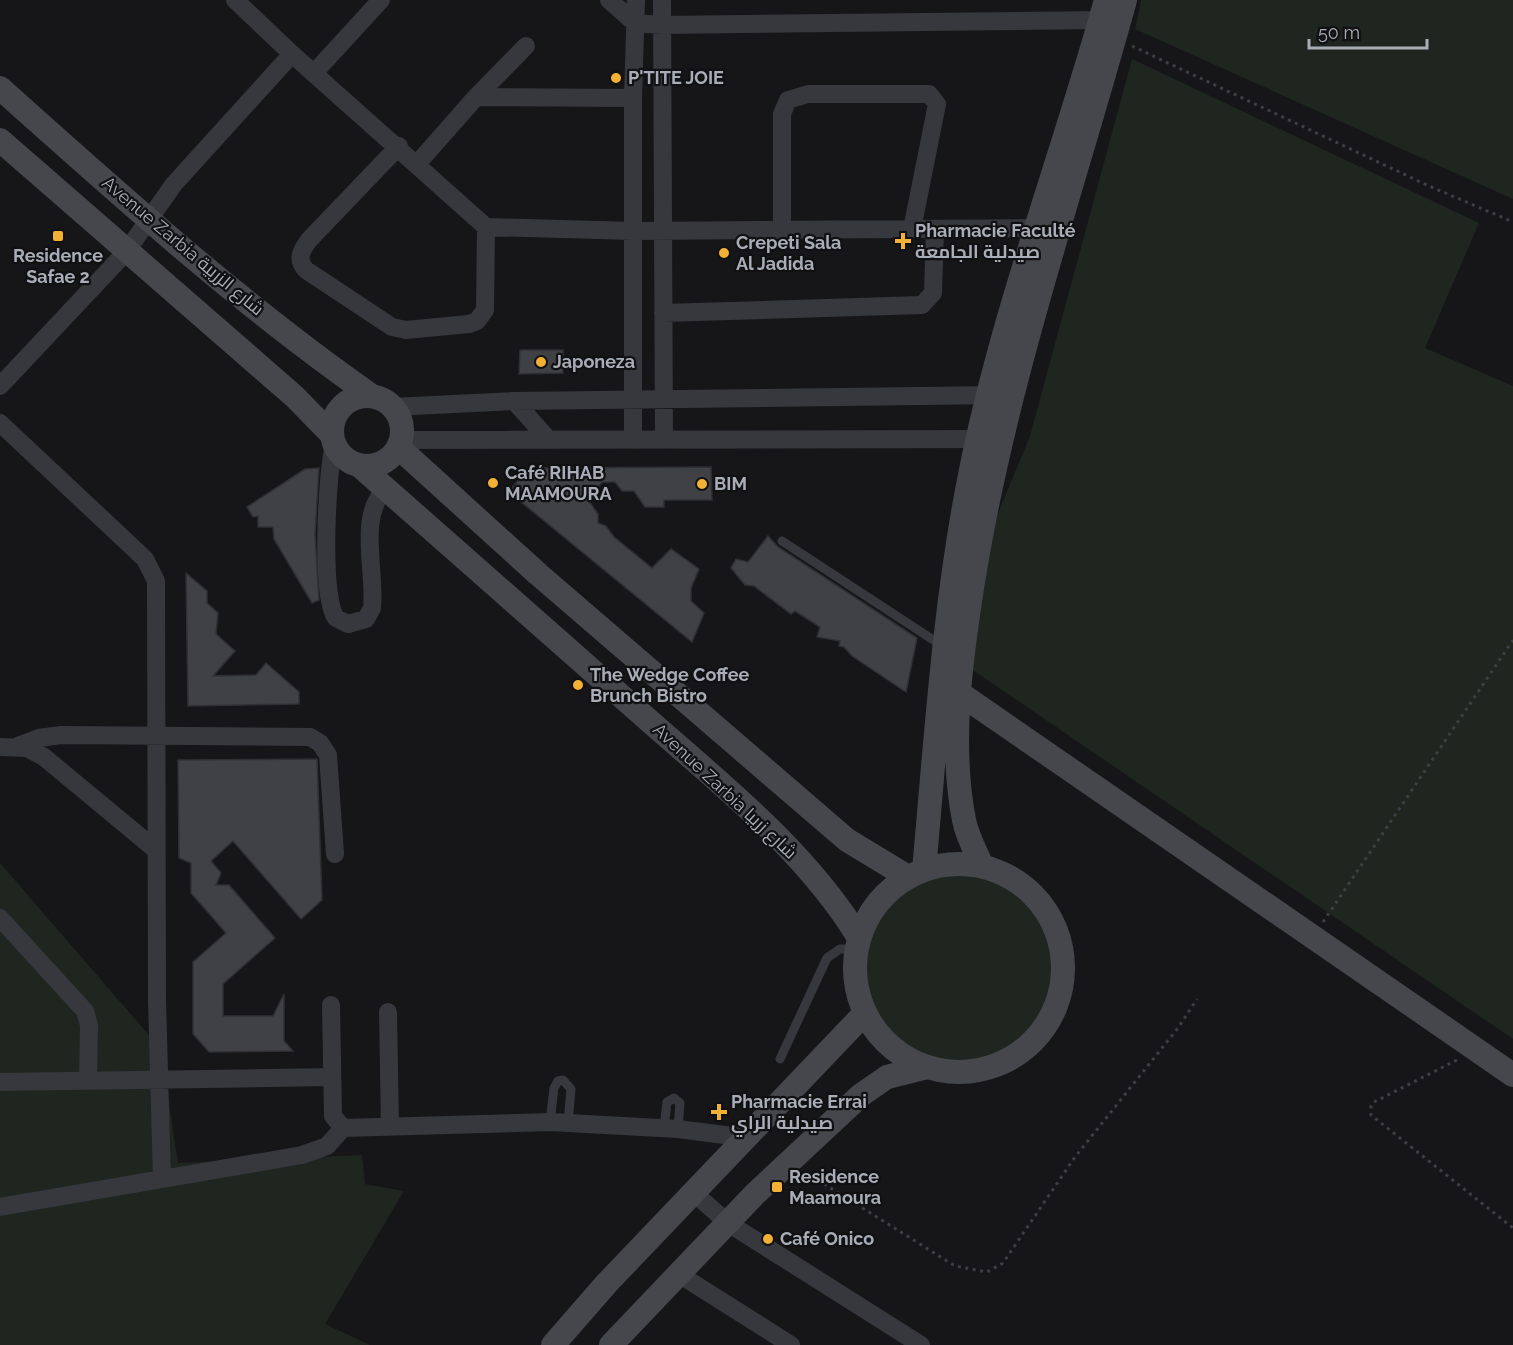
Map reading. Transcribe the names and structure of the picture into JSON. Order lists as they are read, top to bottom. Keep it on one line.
{"streets":{"main road":["Avenue Zarbia شارع الزربية","Avenue Zarbia شارع زربيا"]},"crossings":[["Avenue Zarbia شارع الزربية","Avenue Zarbia شارع زربيا"]],"places":{"other":["P'TITE JOIE","Crepeti Sala Al Jadida","Japoneza","Café RIHAB MAAMOURA","BIM","The Wedge Coffee Brunch Bistro","Café Onico"],"transit":["Residence Safae 2","Residence Maamoura"],"health":["Pharmacie Faculté صيدلية الجامعة","Pharmacie Errai صيدلية الراي"]},"scale_bar":"50 m"}
